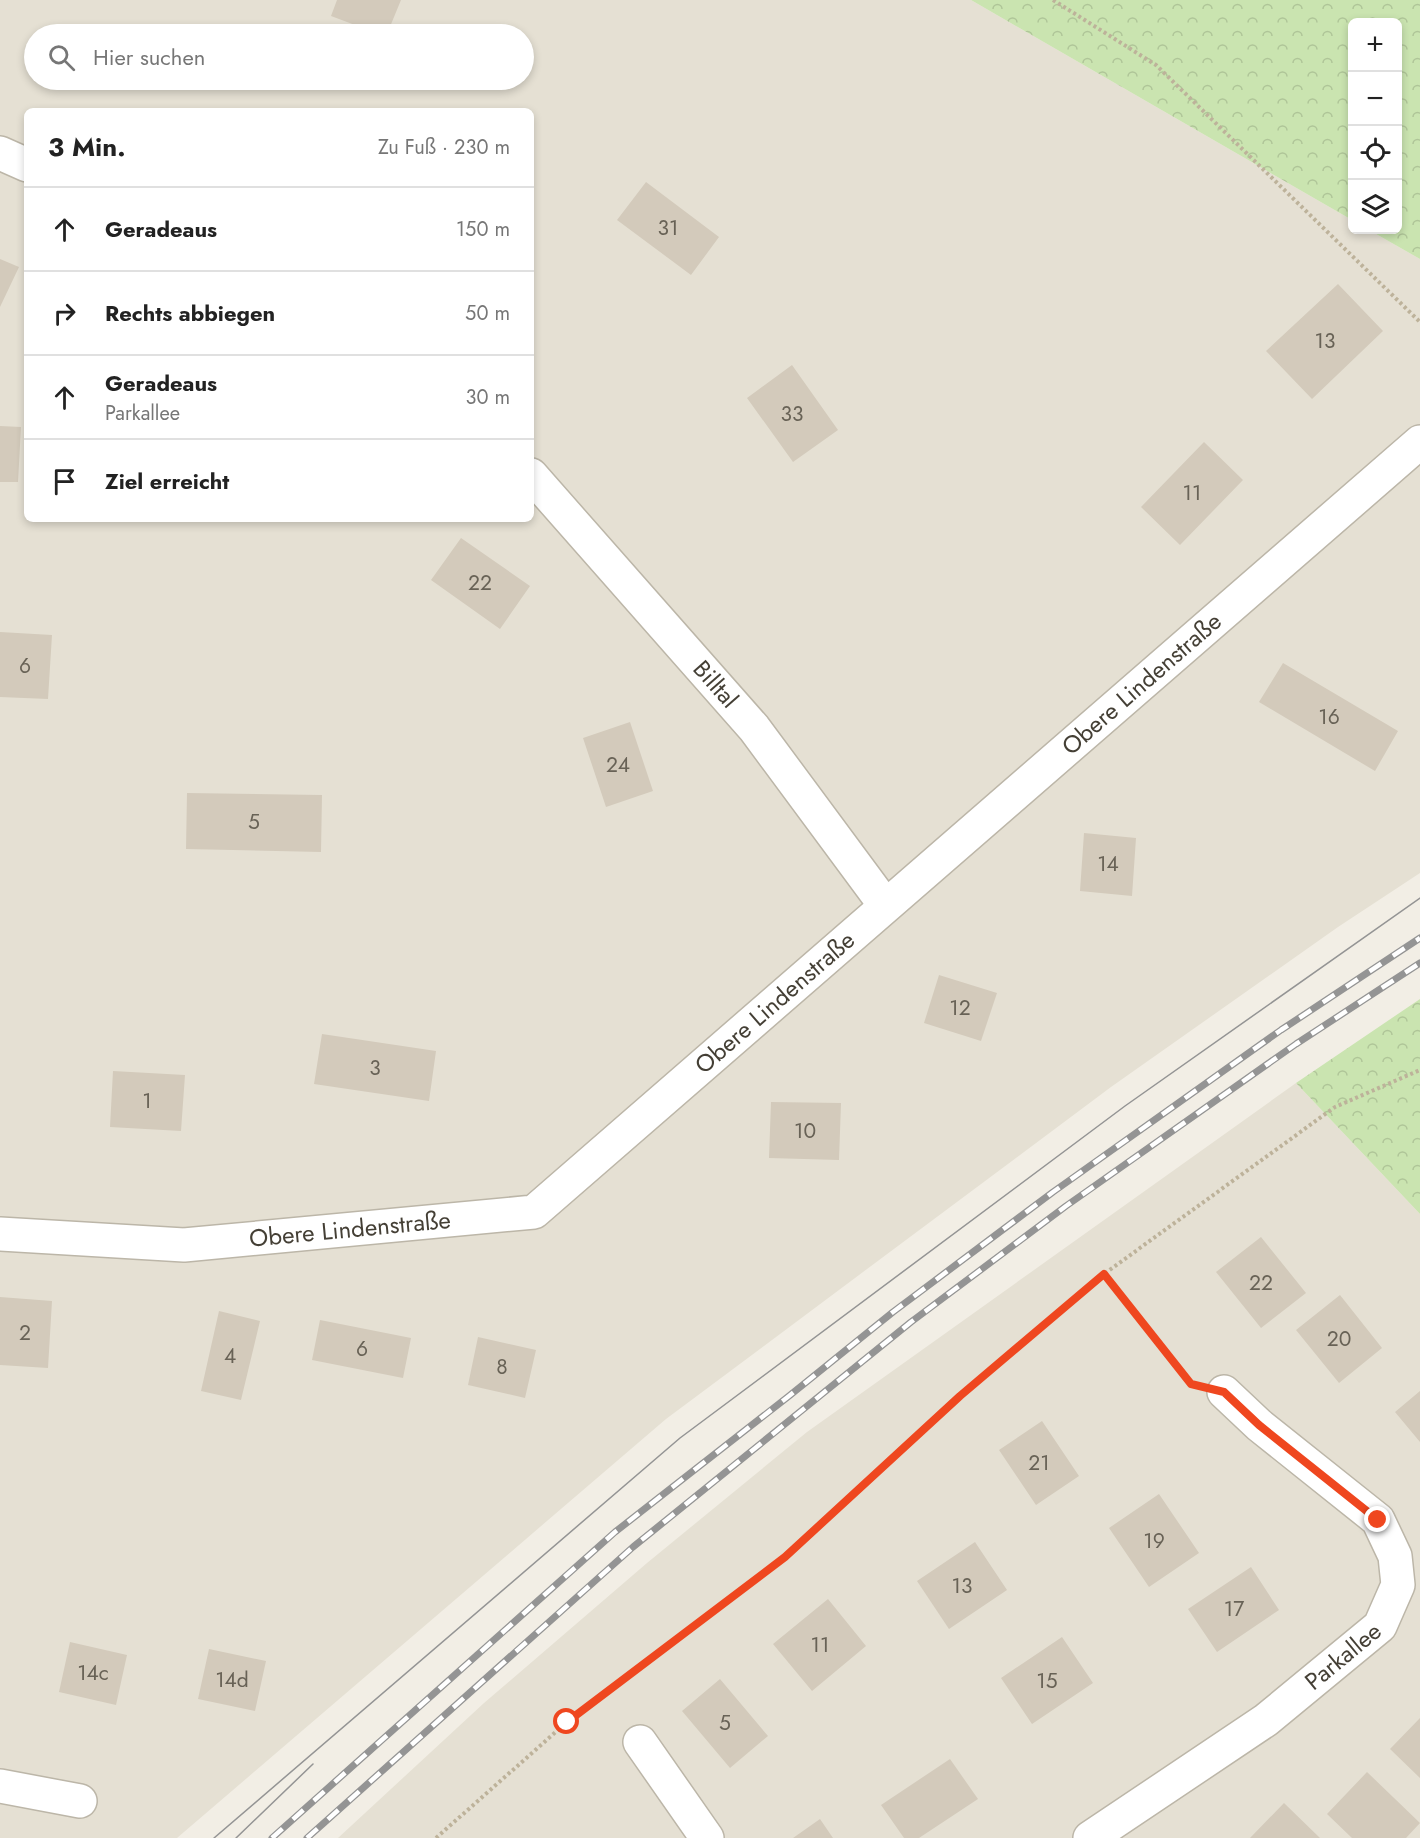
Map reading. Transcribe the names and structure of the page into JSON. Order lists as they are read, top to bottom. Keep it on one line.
{"streets":{"street":["Obere Lindenstraße","Billtal","Parkallee"]},"crossings":[["Obere Lindenstraße","Billtal"]],"house_numbers":["31","13","33","11","22","6","16","24","5","14","12","3","1","10","22","2","20","6","4","8","21","19","13","17","11","14c","14d","15","5"],"page":{"map_buttons":["+","−"],"search":"Hier suchen","heading":["3 Min.","Zu Fuß · 230 m"],"list":[["Geradeaus","150 m"],["Rechts abbiegen","50 m"],["Geradeaus","Parkallee","30 m"],"Ziel erreicht"]}}
